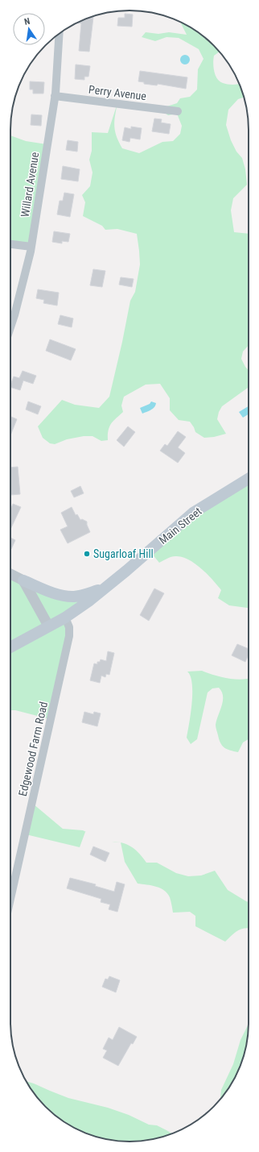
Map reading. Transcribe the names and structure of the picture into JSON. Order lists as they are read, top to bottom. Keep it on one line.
{"streets":{"main road":["Main Street"],"street":["Perry Avenue","Willard Avenue","Edgewood Farm Road"]},"crossings":[["Perry Avenue","Willard Avenue"],["Main Street","Edgewood Farm Road"]],"places":["Sugarloaf Hill"],"north":"top"}
